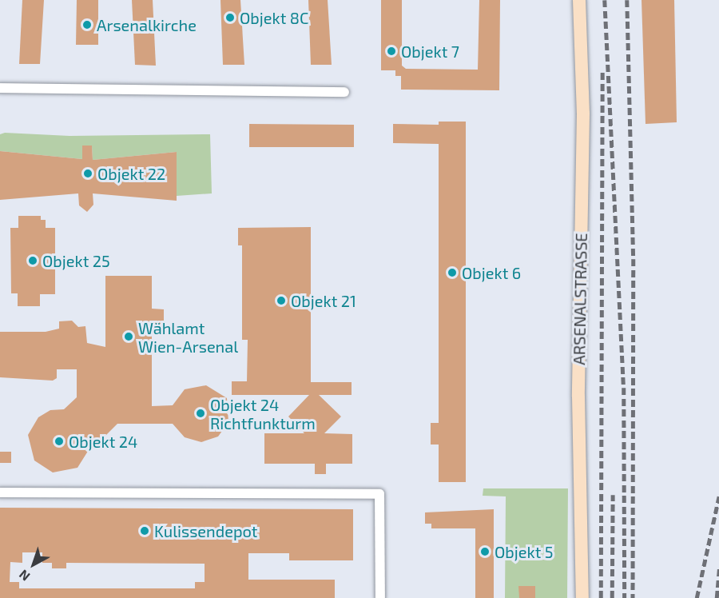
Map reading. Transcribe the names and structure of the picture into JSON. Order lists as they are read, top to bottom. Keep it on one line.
{"streets":{"main road":["ARSENALSTRASSE"]},"places":["Objekt 8C","Arsenalkirche","Objekt 7","Objekt 22","Objekt 25","Objekt 6","Objekt 21","Wählamt Wien-Arsenal","Objekt 24 Richtfunkturm","Objekt 24","Kulissendepot","Objekt 5"],"north":"bottom left"}
